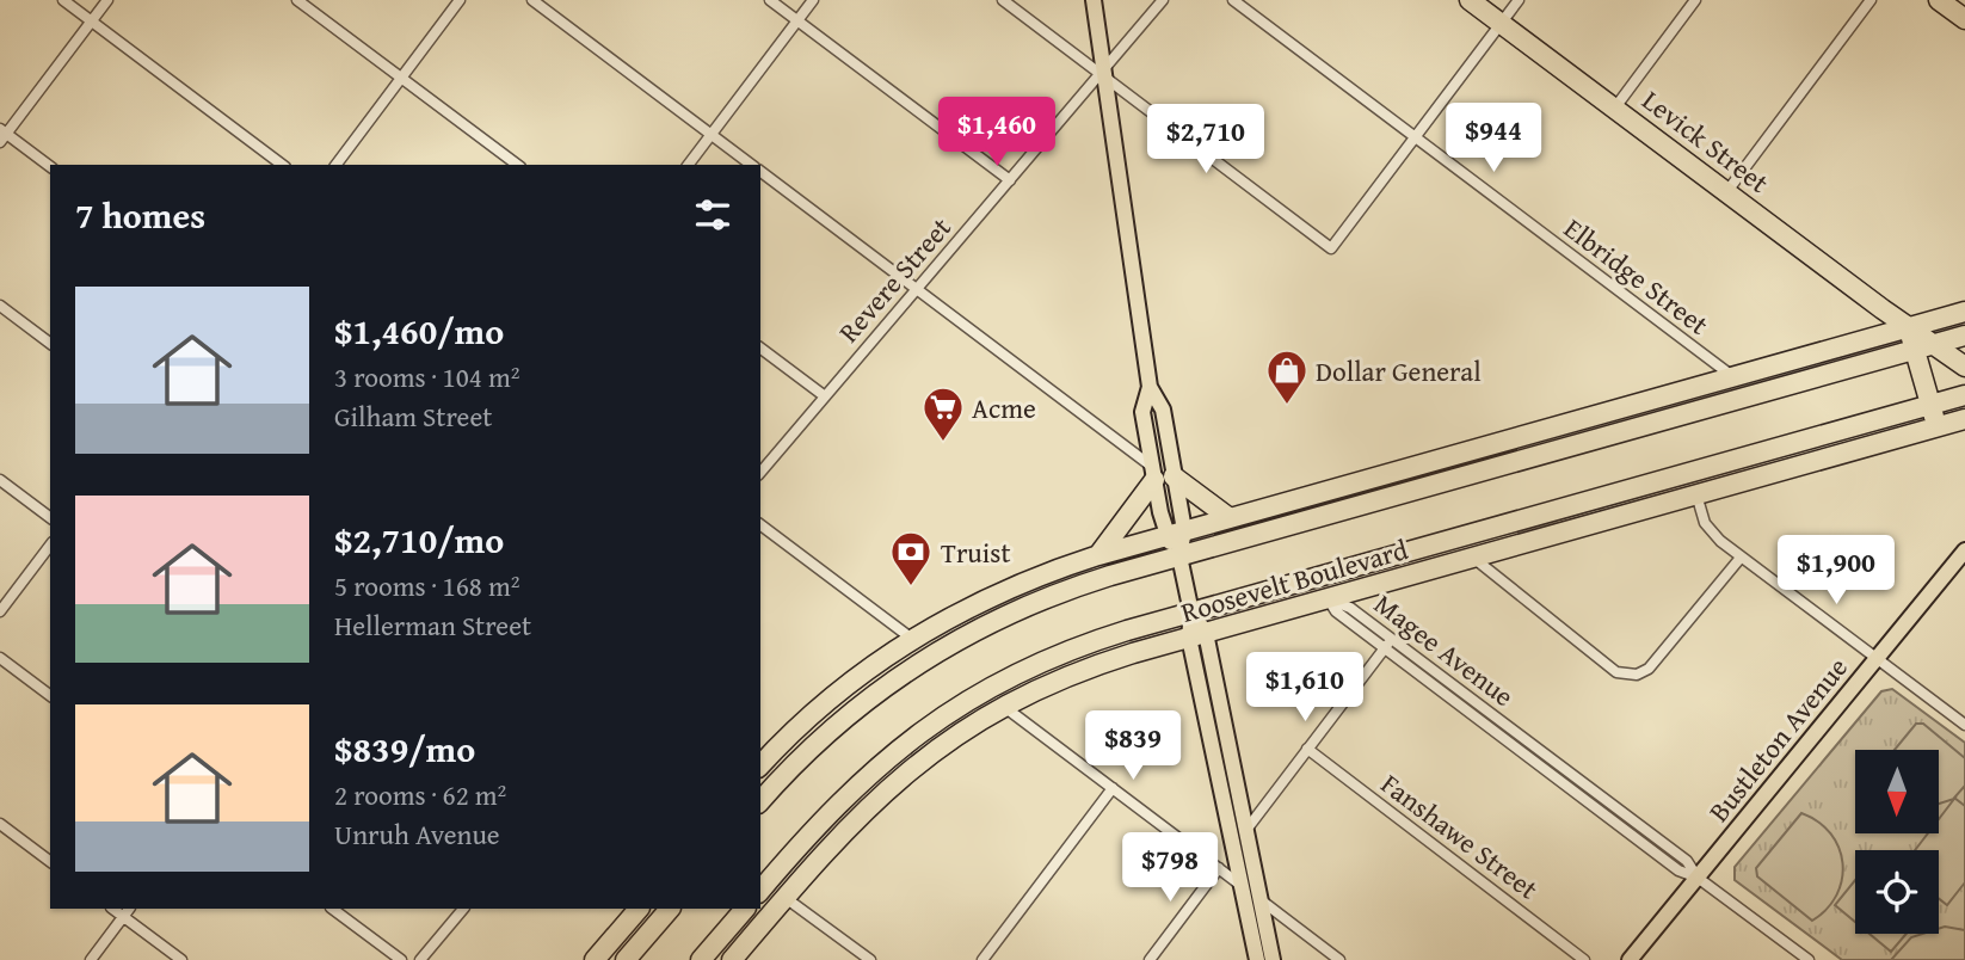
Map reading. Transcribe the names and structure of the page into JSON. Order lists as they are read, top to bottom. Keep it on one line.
{"streets":{"highway":["Levick Street","Roosevelt Boulevard"],"main road":["Bustleton Avenue"],"street":["Elbridge Street","Revere Street","Magee Avenue","Fanshawe Street"]},"crossings":[["Levick Street","Roosevelt Boulevard"],["Roosevelt Boulevard","Magee Avenue"],["Magee Avenue","Bustleton Avenue"]],"places":{"shop":["Dollar General"],"supermarket":["Acme"],"bank":["Truist"]},"north":"bottom","page":{"price":["$1,460","$944","$2,710","$1,900","$1,610","$839","$798"],"heading":"7 homes","list":[{"name":"$1,460/mo","note":"3 rooms · 104 m² · Gilham Street"},{"name":"$2,710/mo","note":"5 rooms · 168 m² · Hellerman Street"},{"name":"$839/mo","note":"2 rooms · 62 m² · Unruh Avenue"}]}}
